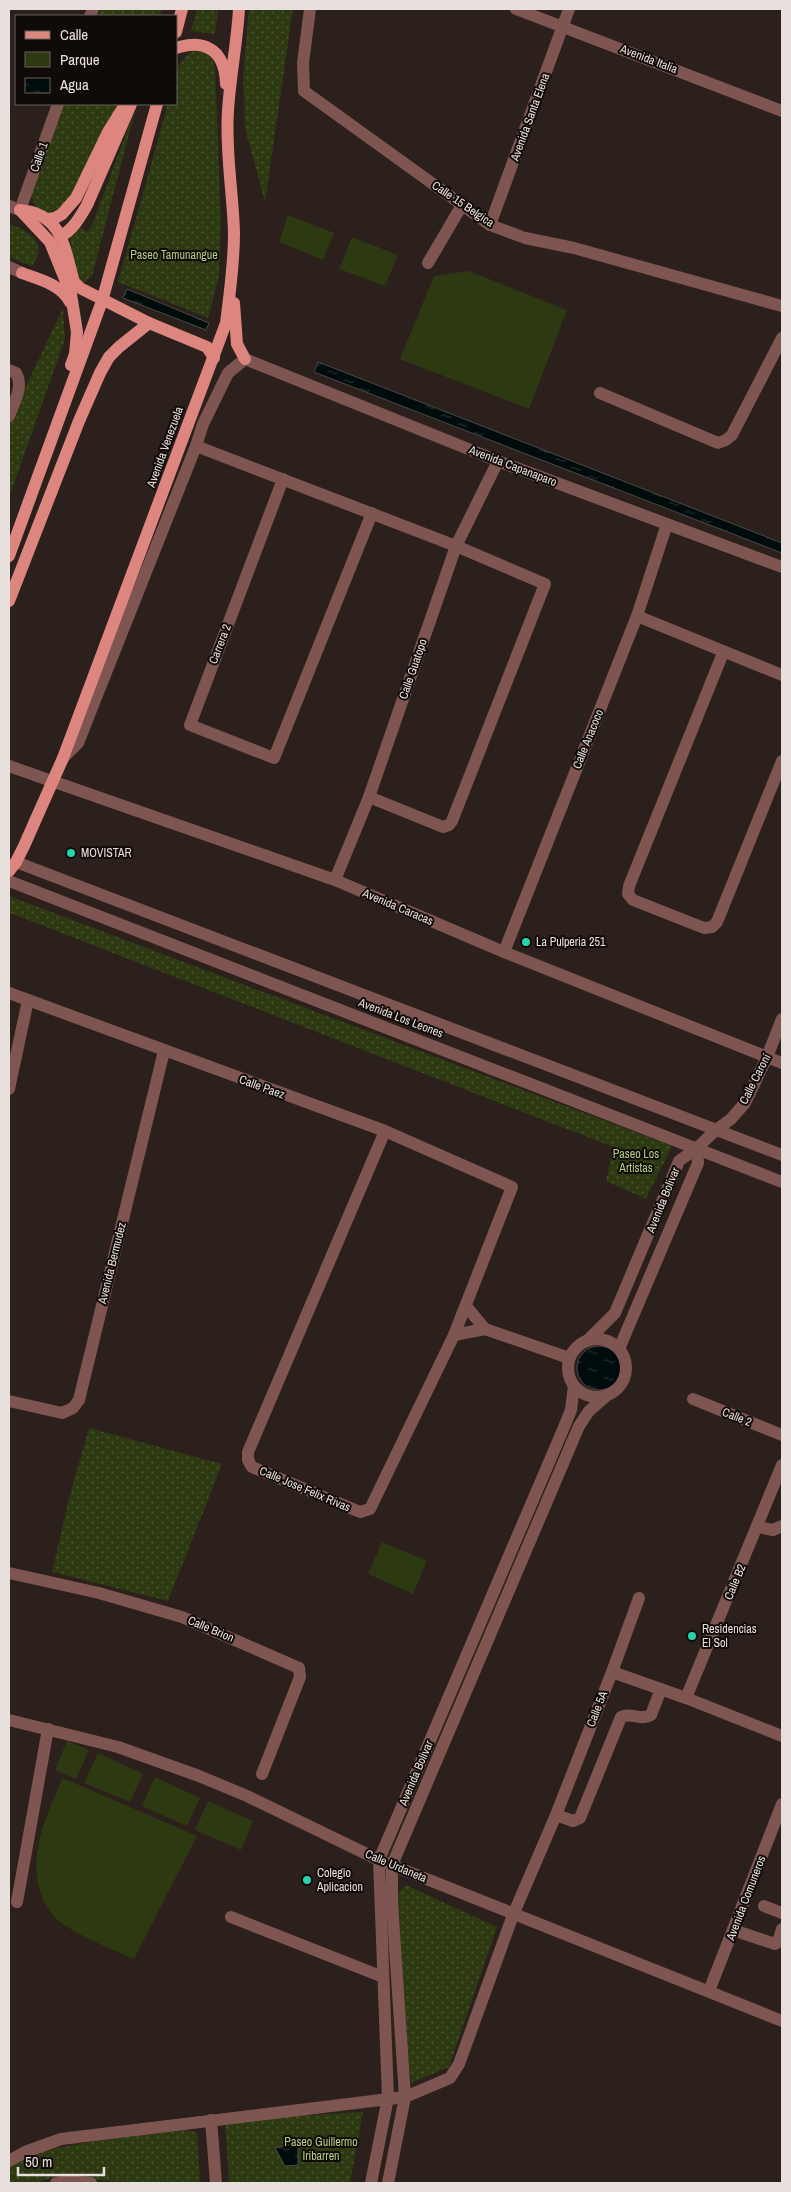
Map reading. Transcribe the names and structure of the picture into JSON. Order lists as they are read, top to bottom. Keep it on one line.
{"streets":{"main road":["Avenida Venezuela"],"street":["Avenida Italia","Avenida Santa Elena","Calle 1","Calle 15 Belgica","Avenida Capanaparo","Carrera 2","Calle Guatopo","Calle Anacoco","Avenida Caracas","Avenida Los Leones","Calle Caroní","Calle Paez","Avenida Bolivar","Avenida Bermudez","Calle 2","Calle Jose Felix Rivas","Calle B2","Calle Brion","Calle 5A","Calle Urdaneta","Avenida Comuneros"]},"crossings":[["Avenida Italia","Avenida Santa Elena"],["Avenida Santa Elena","Calle 15 Belgica"],["Avenida Venezuela","Avenida Caracas"],["Avenida Venezuela","Avenida Los Leones"],["Avenida Capanaparo","Calle Guatopo"],["Avenida Capanaparo","Calle Anacoco"],["Calle Guatopo","Avenida Caracas"],["Calle Anacoco","Avenida Caracas"],["Avenida Caracas","Calle Caroní"],["Avenida Los Leones","Calle Caroní"],["Avenida Los Leones","Avenida Bolivar"],["Calle Caroní","Avenida Bolivar"],["Calle Paez","Avenida Bermudez"],["Calle Paez","Calle Jose Felix Rivas"],["Avenida Bolivar","Calle 5A"],["Avenida Bolivar","Calle Urdaneta"],["Calle 5A","Calle Urdaneta"],["Calle Urdaneta","Avenida Comuneros"]],"parks":["Paseo Tamunangue","Paseo Los Artistas","Paseo Guillermo Iribarren"],"places":["MOVISTAR","La Pulperia 251","Residencias El Sol","Colegio Aplicacion"],"legend":["Calle","Parque","Agua"],"scale_bar":"50 m"}
